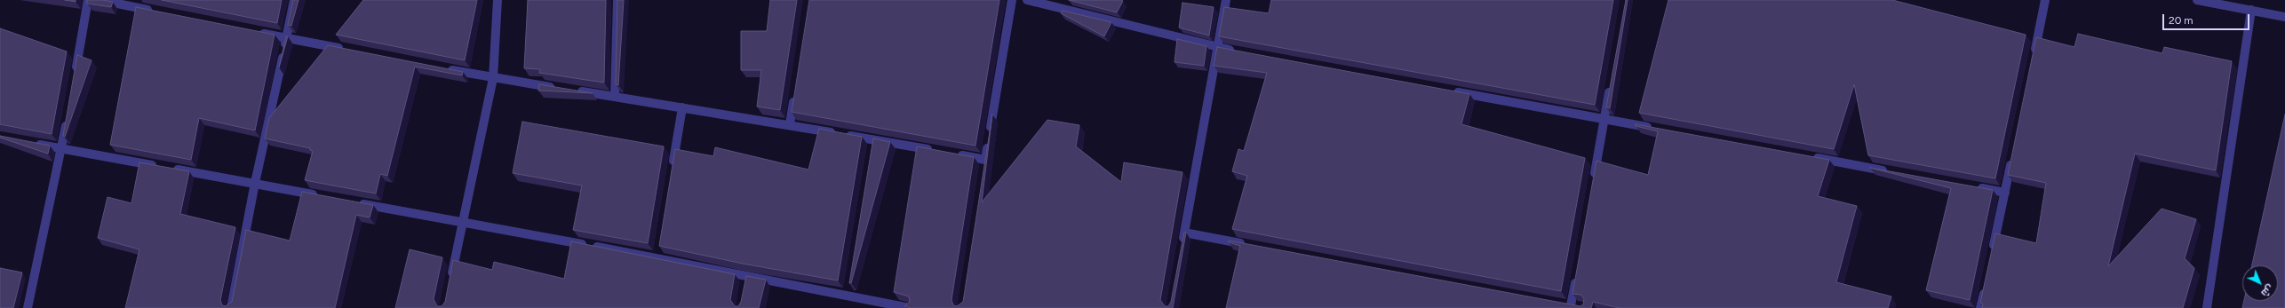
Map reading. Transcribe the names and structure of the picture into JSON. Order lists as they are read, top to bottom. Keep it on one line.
{"scale_bar":"20 m","north":"bottom right"}
